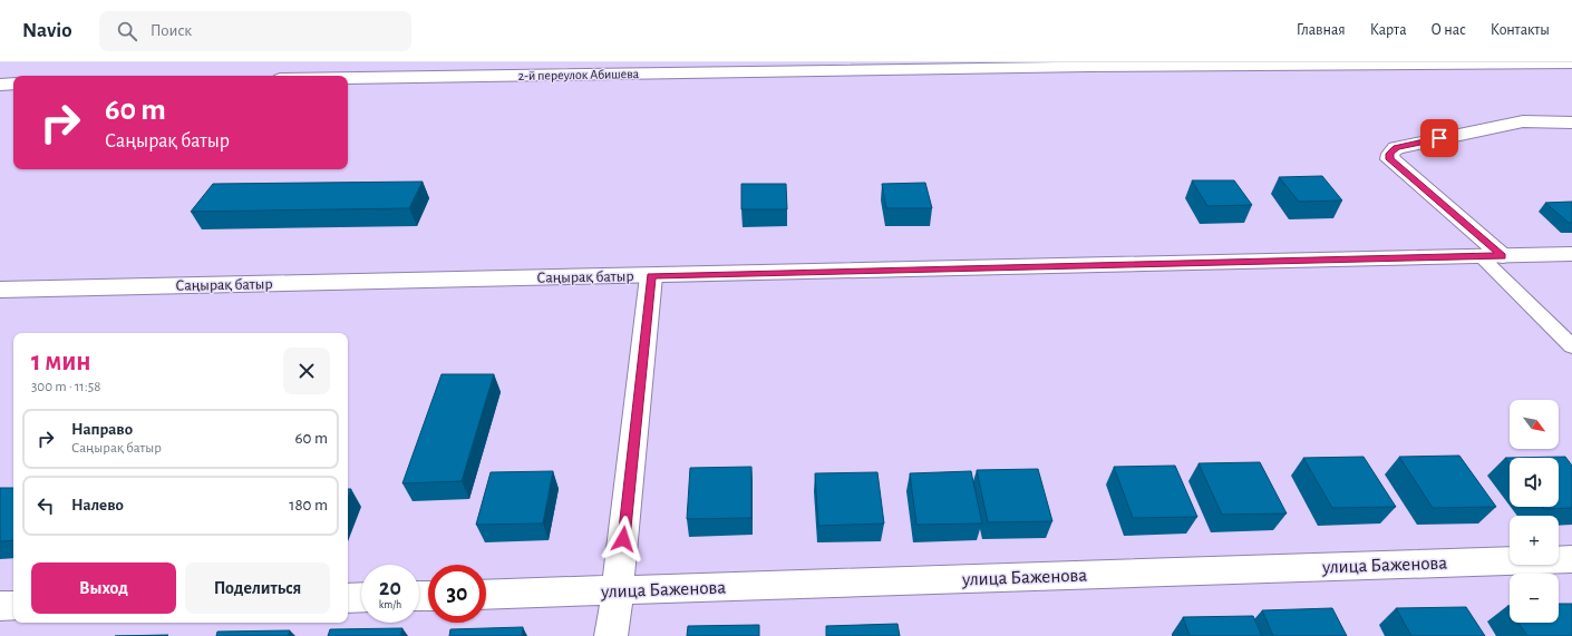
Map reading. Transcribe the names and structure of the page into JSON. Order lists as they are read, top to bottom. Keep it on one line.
{"streets":{"street":["2-й переулок Абишева","Саңырақ батыр","улица Баженова"]},"north":"bottom right","page":{"header":"Navio","search":"Поиск","nav":["Главная","Карта","О нас","Контакты"],"turn":["60 m","Саңырақ батыр"],"heading":["1 мин","300 m · 11:58"],"map_buttons":["+","−"],"list":[{"name":"Направо","note":"Саңырақ батыр","value":"60 m"},{"name":"Налево","value":"180 m"}],"buttons":["Выход","Поделиться"],"speed":"20 km/h","limit":"30"}}
